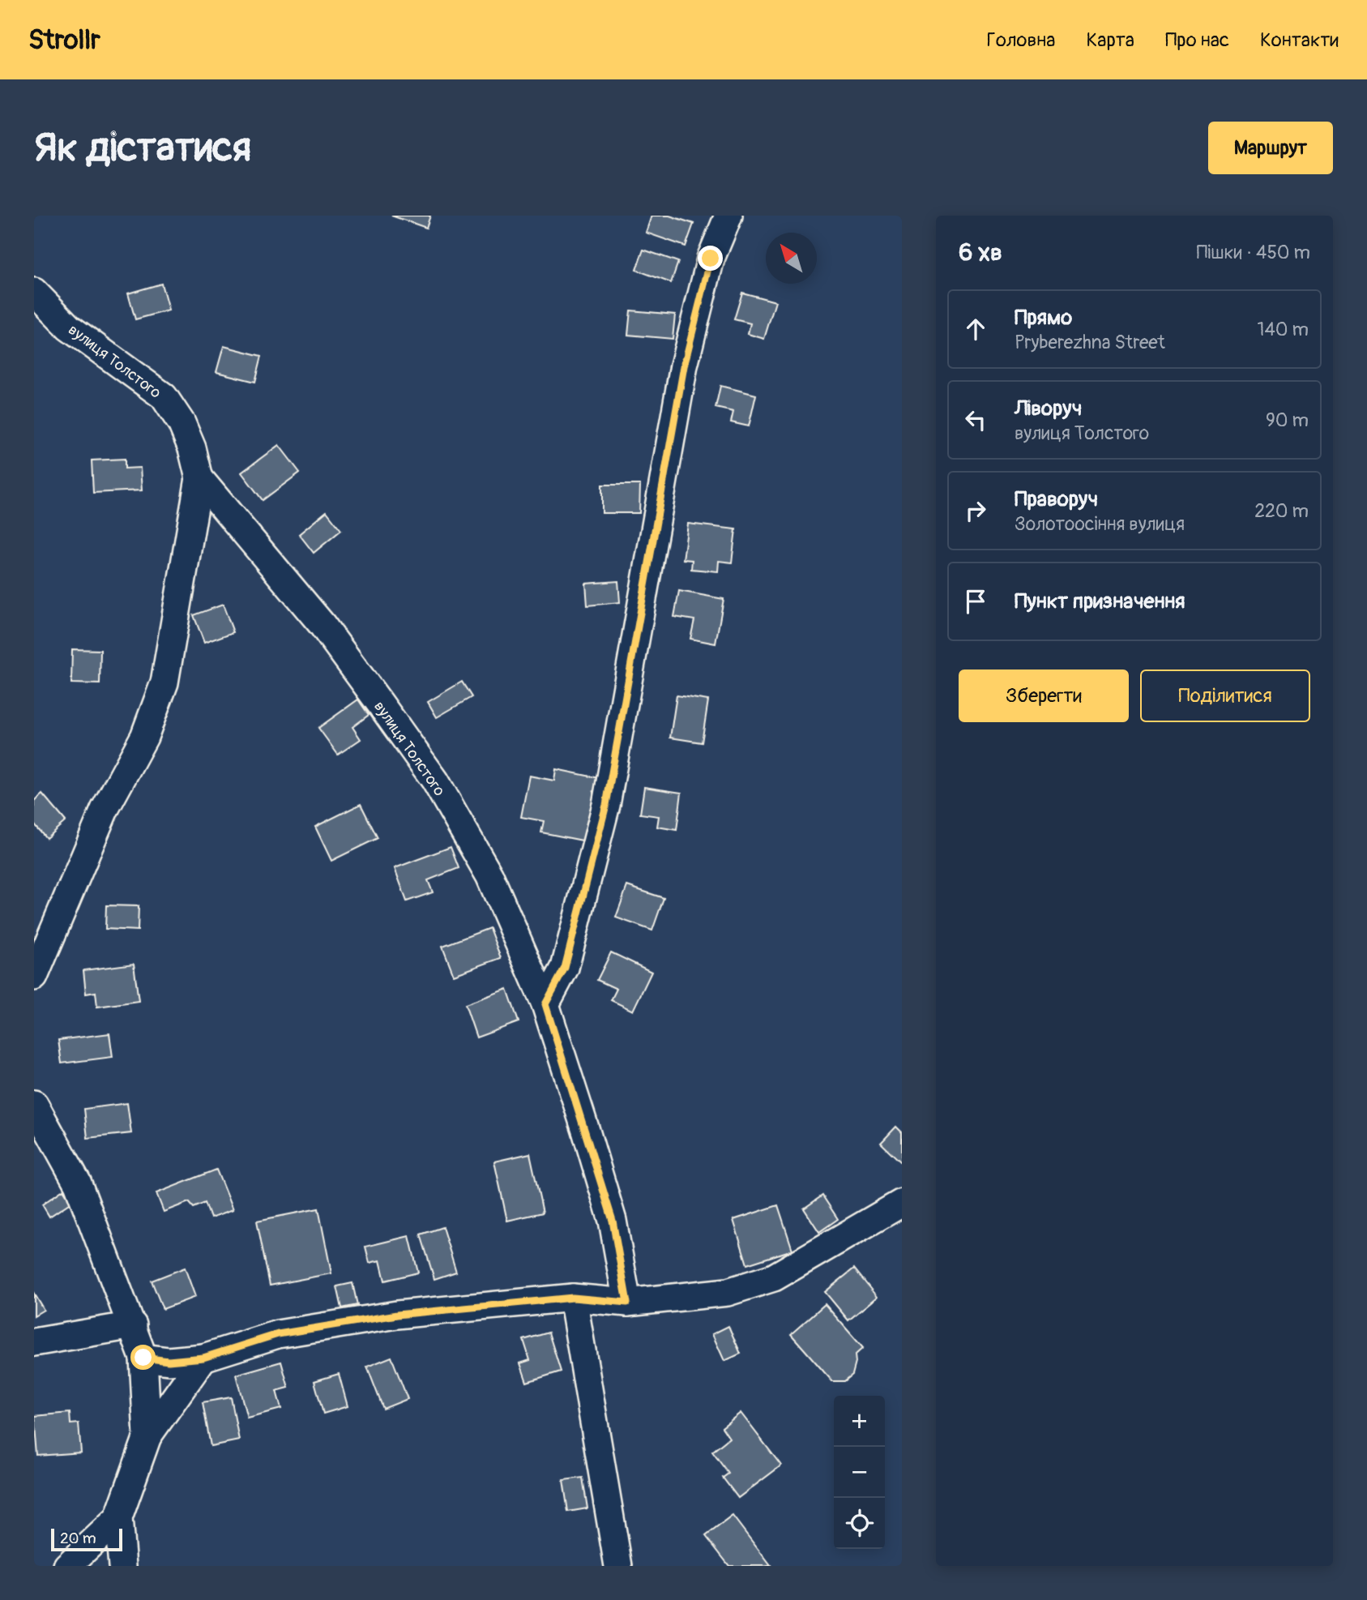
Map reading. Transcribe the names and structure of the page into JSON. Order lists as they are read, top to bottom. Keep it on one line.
{"streets":{"street":["вулиця Толстого"]},"scale_bar":"20 m","north":"top left","page":{"header":"Strollr","nav":["Головна","Карта","Про нас","Контакти"],"buttons":["Маршрут",["Зберегти","Поділитися"]],"title":"Як дістатися","heading":["6 хв","Пішки · 450 m"],"list":[["Прямо","Pryberezhna Street","140 m"],["Ліворуч","вулиця Толстого","90 m"],["Праворуч","Золотоосіння вулиця","220 m"],"Пункт призначення"],"map_buttons":["+","−"],"scale":"20 m"}}
